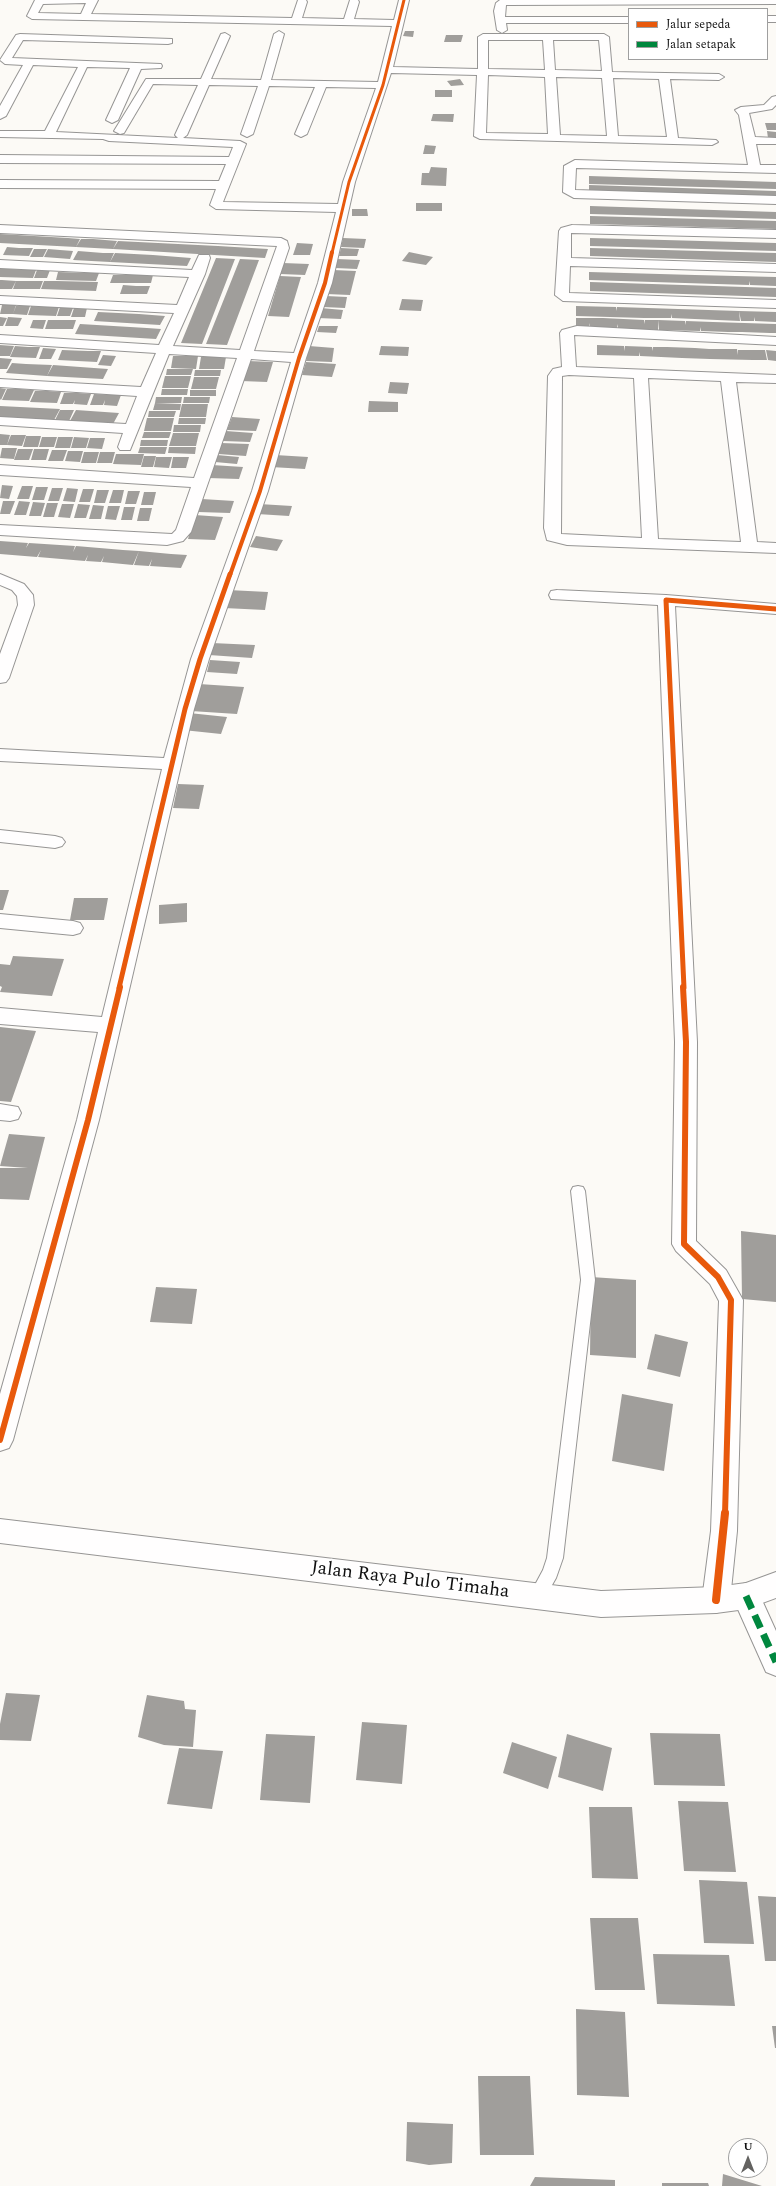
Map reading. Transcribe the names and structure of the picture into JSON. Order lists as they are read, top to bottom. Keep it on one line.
{"streets":{"street":["Jalan Raya Pulo Timaha"]},"legend":["Jalur sepeda","Jalan setapak"],"north":"top"}
